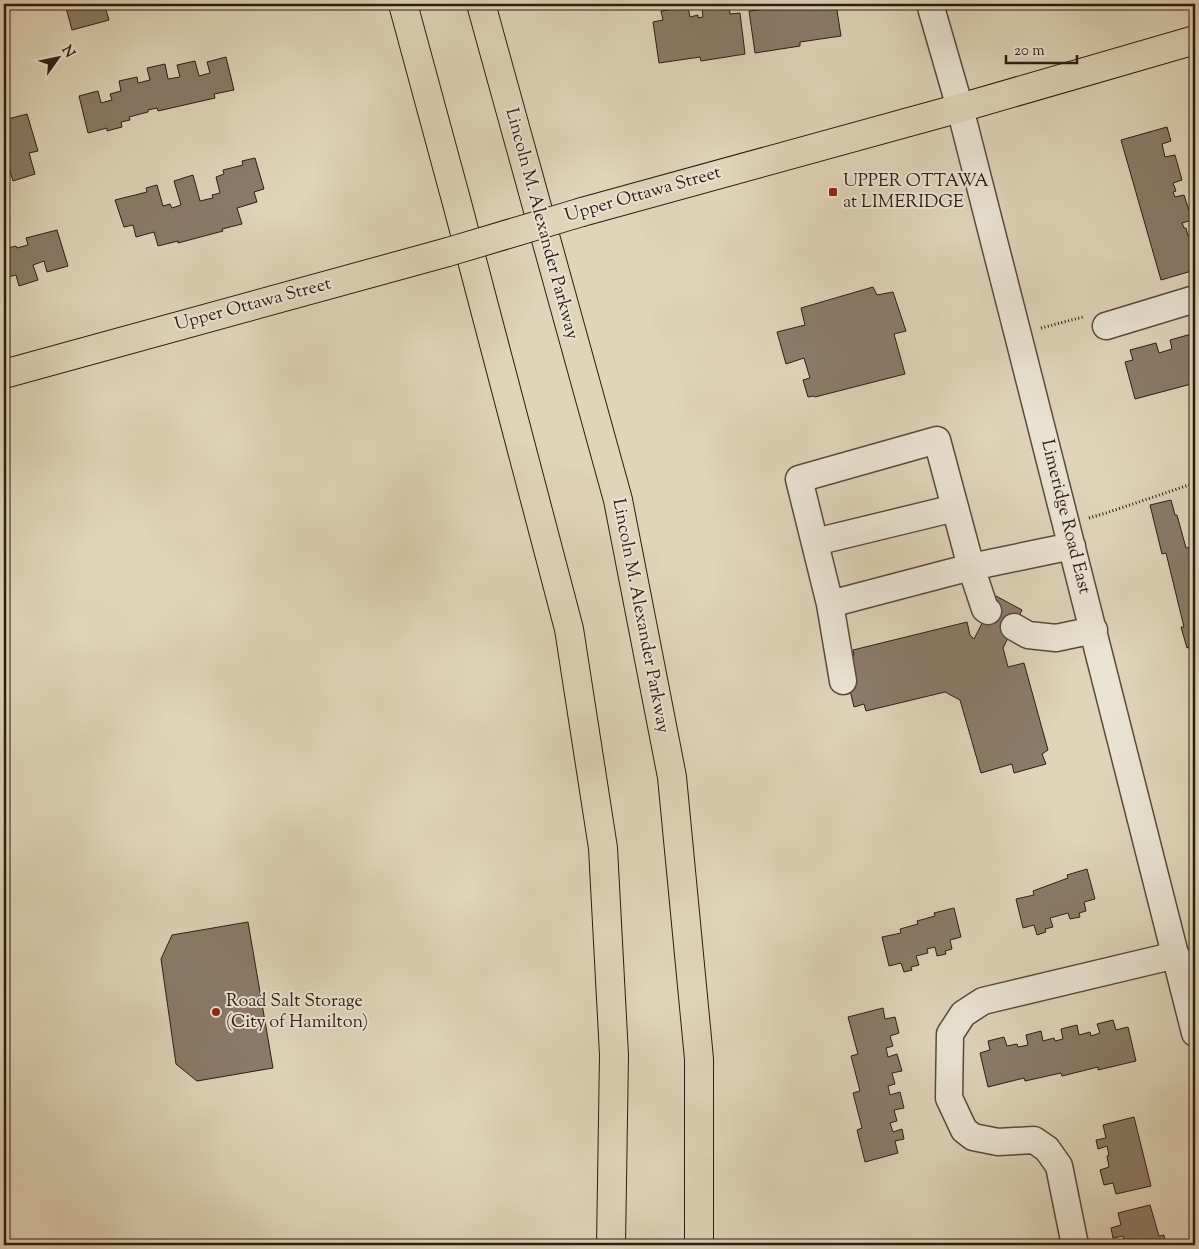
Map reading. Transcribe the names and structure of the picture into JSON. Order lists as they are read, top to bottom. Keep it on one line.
{"streets":{"main road":["Upper Ottawa Street","Lincoln M. Alexander Parkway"],"street":["Limeridge Road East"]},"crossings":[["Upper Ottawa Street","Limeridge Road East"]],"places":{"transit":["UPPER OTTAWA at LIMERIDGE"],"other":["Road Salt Storage (City of Hamilton)"]},"scale_bar":"20 m","north":"top right"}
